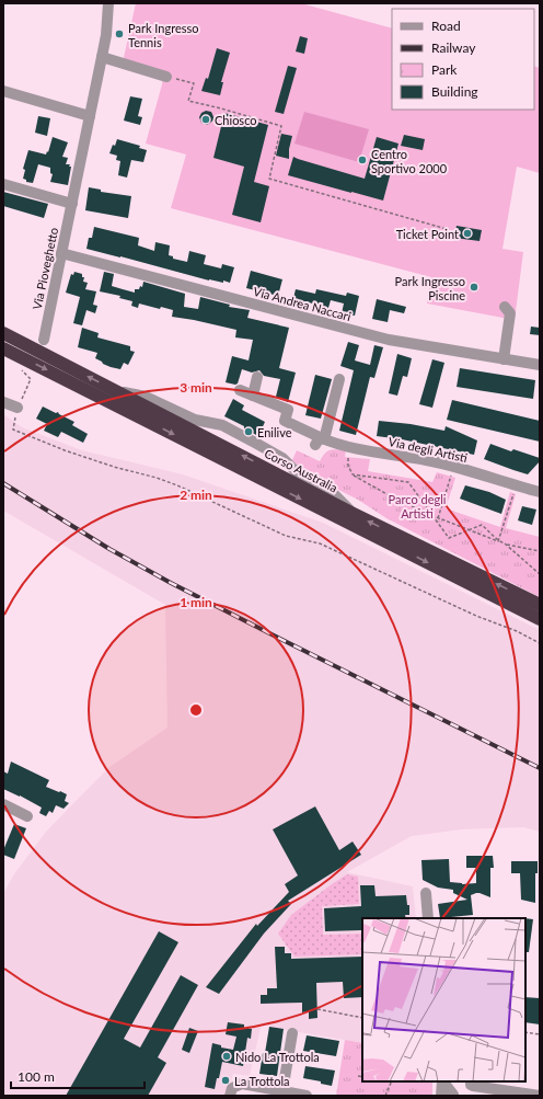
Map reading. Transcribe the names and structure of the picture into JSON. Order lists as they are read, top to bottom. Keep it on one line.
{"streets":{"highway":["Corso Australia"],"street":["Via Pioveghetto","Via Andrea Naccari","Via degli Artisti"]},"crossings":[["Via Pioveghetto","Via Andrea Naccari"]],"parks":["Parco degli Artisti"],"places":["Park Ingresso Tennis","Chiosco","Centro Sportivo 2000","Ticket Point","Park Ingresso Piscine","Enilive","Nido La Trottola","La Trottola"],"legend":["Road","Railway","Park","Building"],"scale_bar":"100 m","rings":["3 min","2 min","1 min"]}
